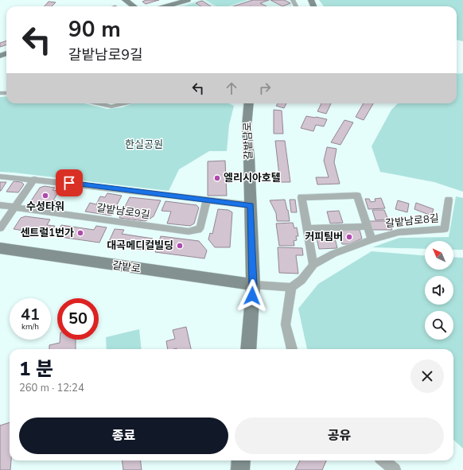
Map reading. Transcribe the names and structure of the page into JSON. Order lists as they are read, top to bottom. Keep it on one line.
{"streets":{"main road":["갈밭남로","갈밭로"],"street":["갈밭남로9길","갈밭남로8길"]},"crossings":[["갈밭남로","갈밭남로9길"],["갈밭남로","갈밭로"]],"parks":["한실공원"],"places":["엘리시아호텔","수성타워","센트럴1번가","커피팀버","대곡메디컬빌딩"],"north":"top left","page":{"turn":["90 m","갈밭남로9길"],"speed":"41 km/h","limit":"50","heading":["1 분","260 m · 12:24"],"buttons":["종료","공유"]}}
